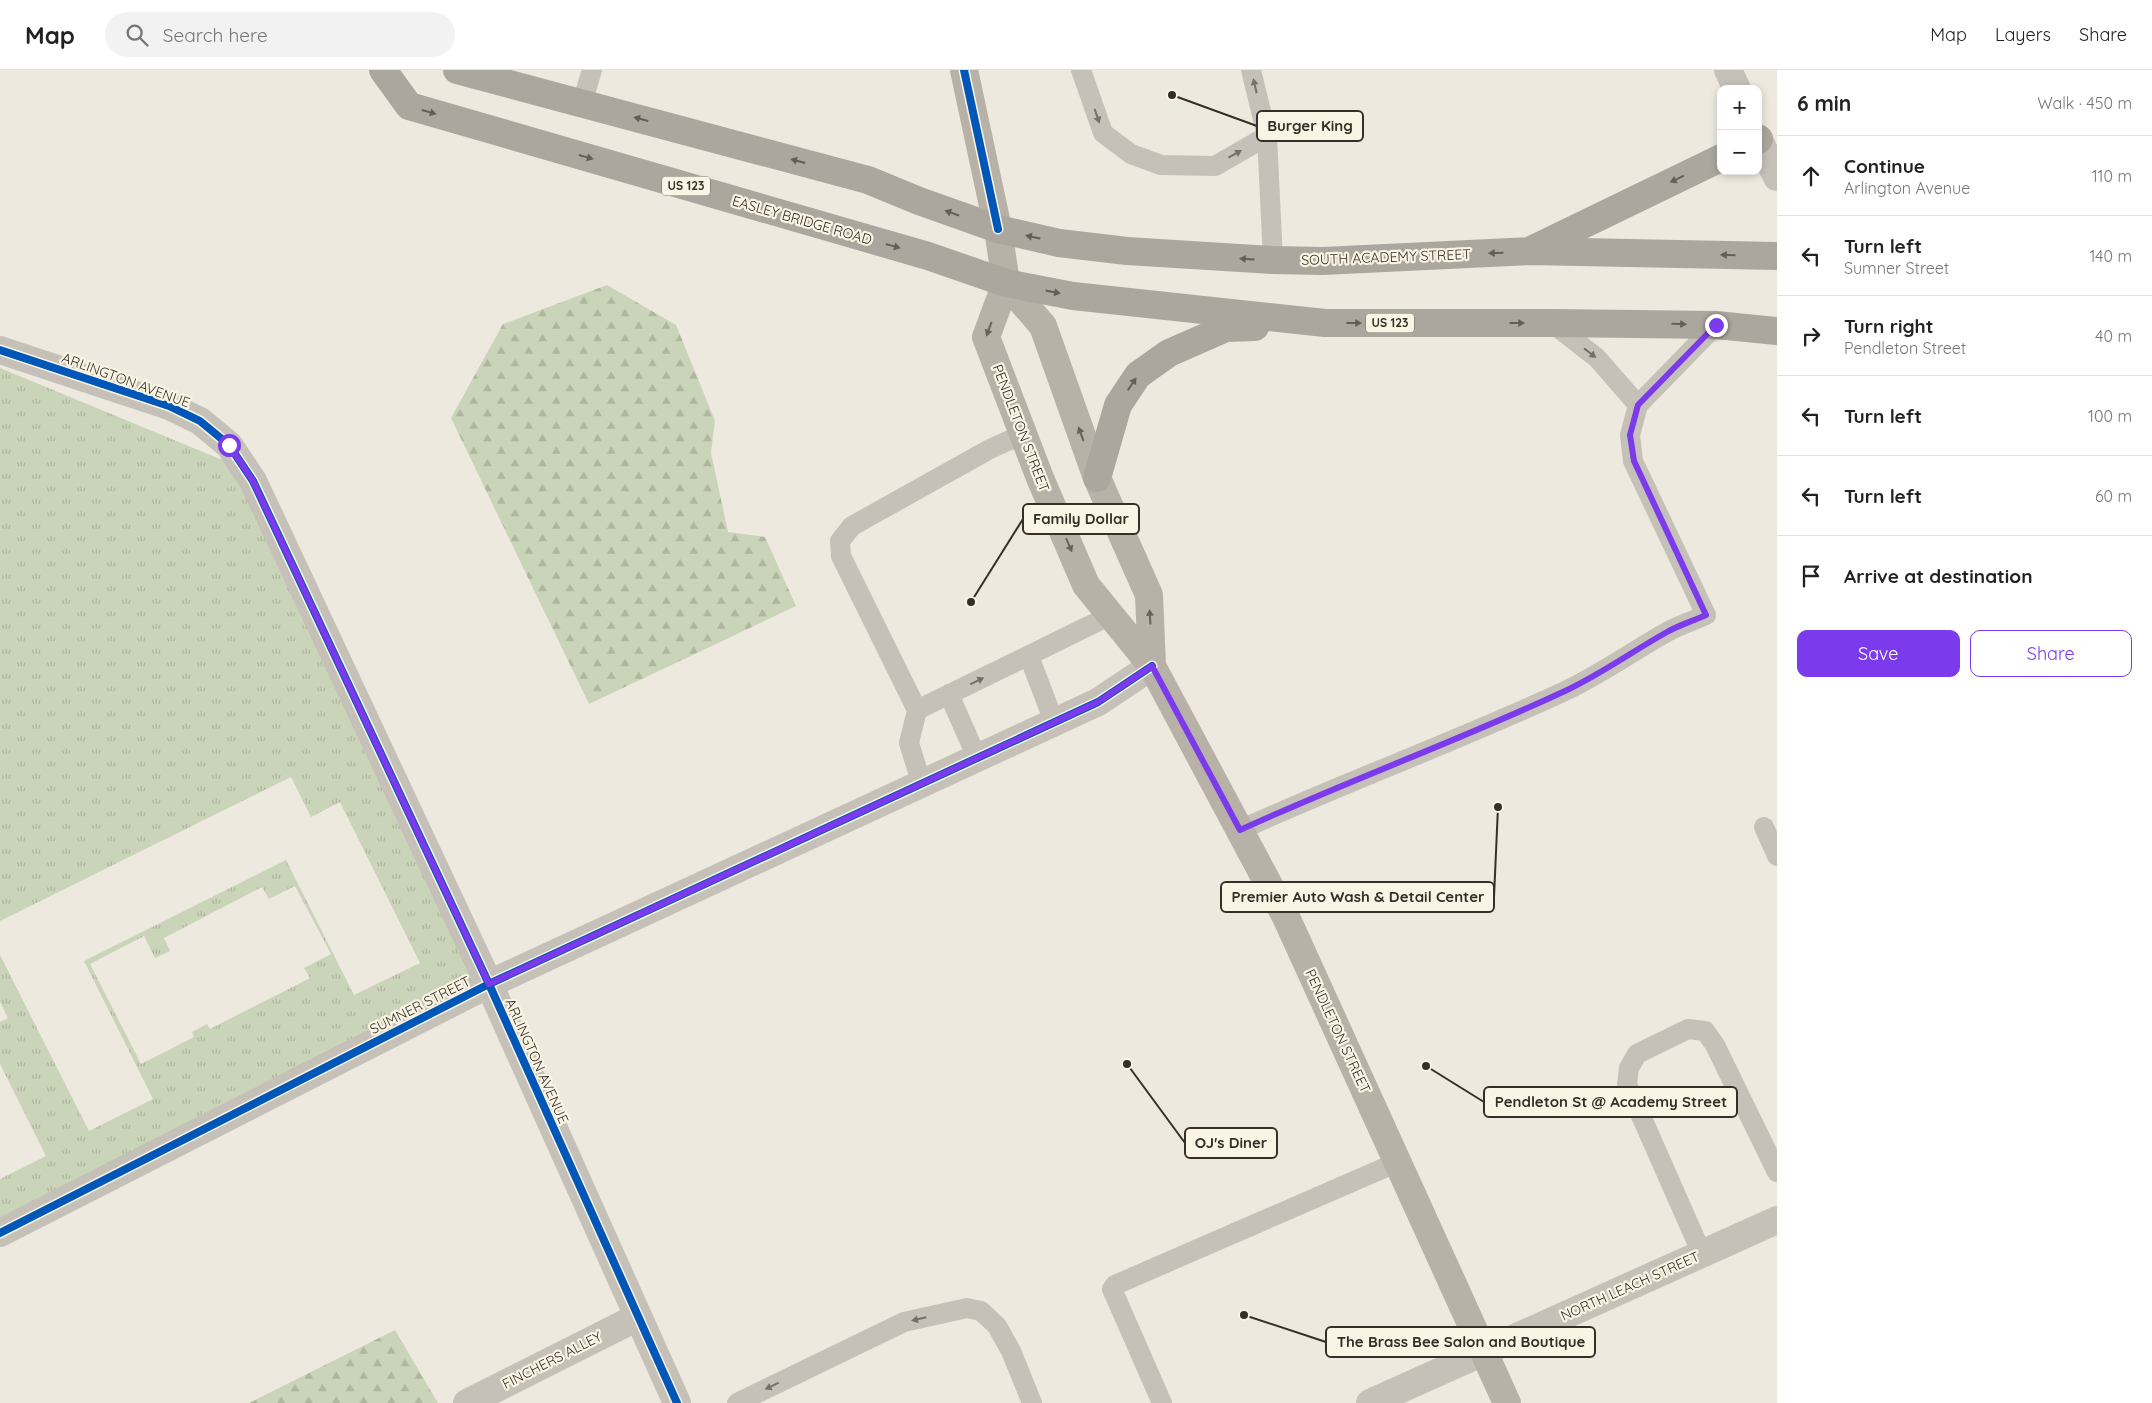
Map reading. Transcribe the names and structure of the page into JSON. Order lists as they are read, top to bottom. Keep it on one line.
{"streets":{"highway":["US 123","EASLEY BRIDGE ROAD","SOUTH ACADEMY STREET"],"main road":["PENDLETON STREET"],"street":["ARLINGTON AVENUE","SUMNER STREET","NORTH LEACH STREET","FINCHERS ALLEY"]},"crossings":[["US 123","EASLEY BRIDGE ROAD"],["US 123","PENDLETON STREET"],["EASLEY BRIDGE ROAD","PENDLETON STREET"],["SOUTH ACADEMY STREET","PENDLETON STREET"],["ARLINGTON AVENUE","SUMNER STREET"],["ARLINGTON AVENUE","FINCHERS ALLEY"],["PENDLETON STREET","SUMNER STREET"],["PENDLETON STREET","NORTH LEACH STREET"]],"places":["Burger King","Family Dollar","Premier Auto Wash & Detail Center","OJ's Diner","Pendleton St @ Academy Street","The Brass Bee Salon and Boutique"],"page":{"header":"Map","search":"Search here","nav":["Map","Layers","Share"],"heading":["6 min","Walk · 450 m"],"map_buttons":["+","−"],"list":[["Continue","Arlington Avenue","110 m"],["Turn left","Sumner Street","140 m"],["Turn right","Pendleton Street","40 m"],["Turn left","100 m"],["Turn left","60 m"],"Arrive at destination"],"buttons":["Save","Share"]}}
